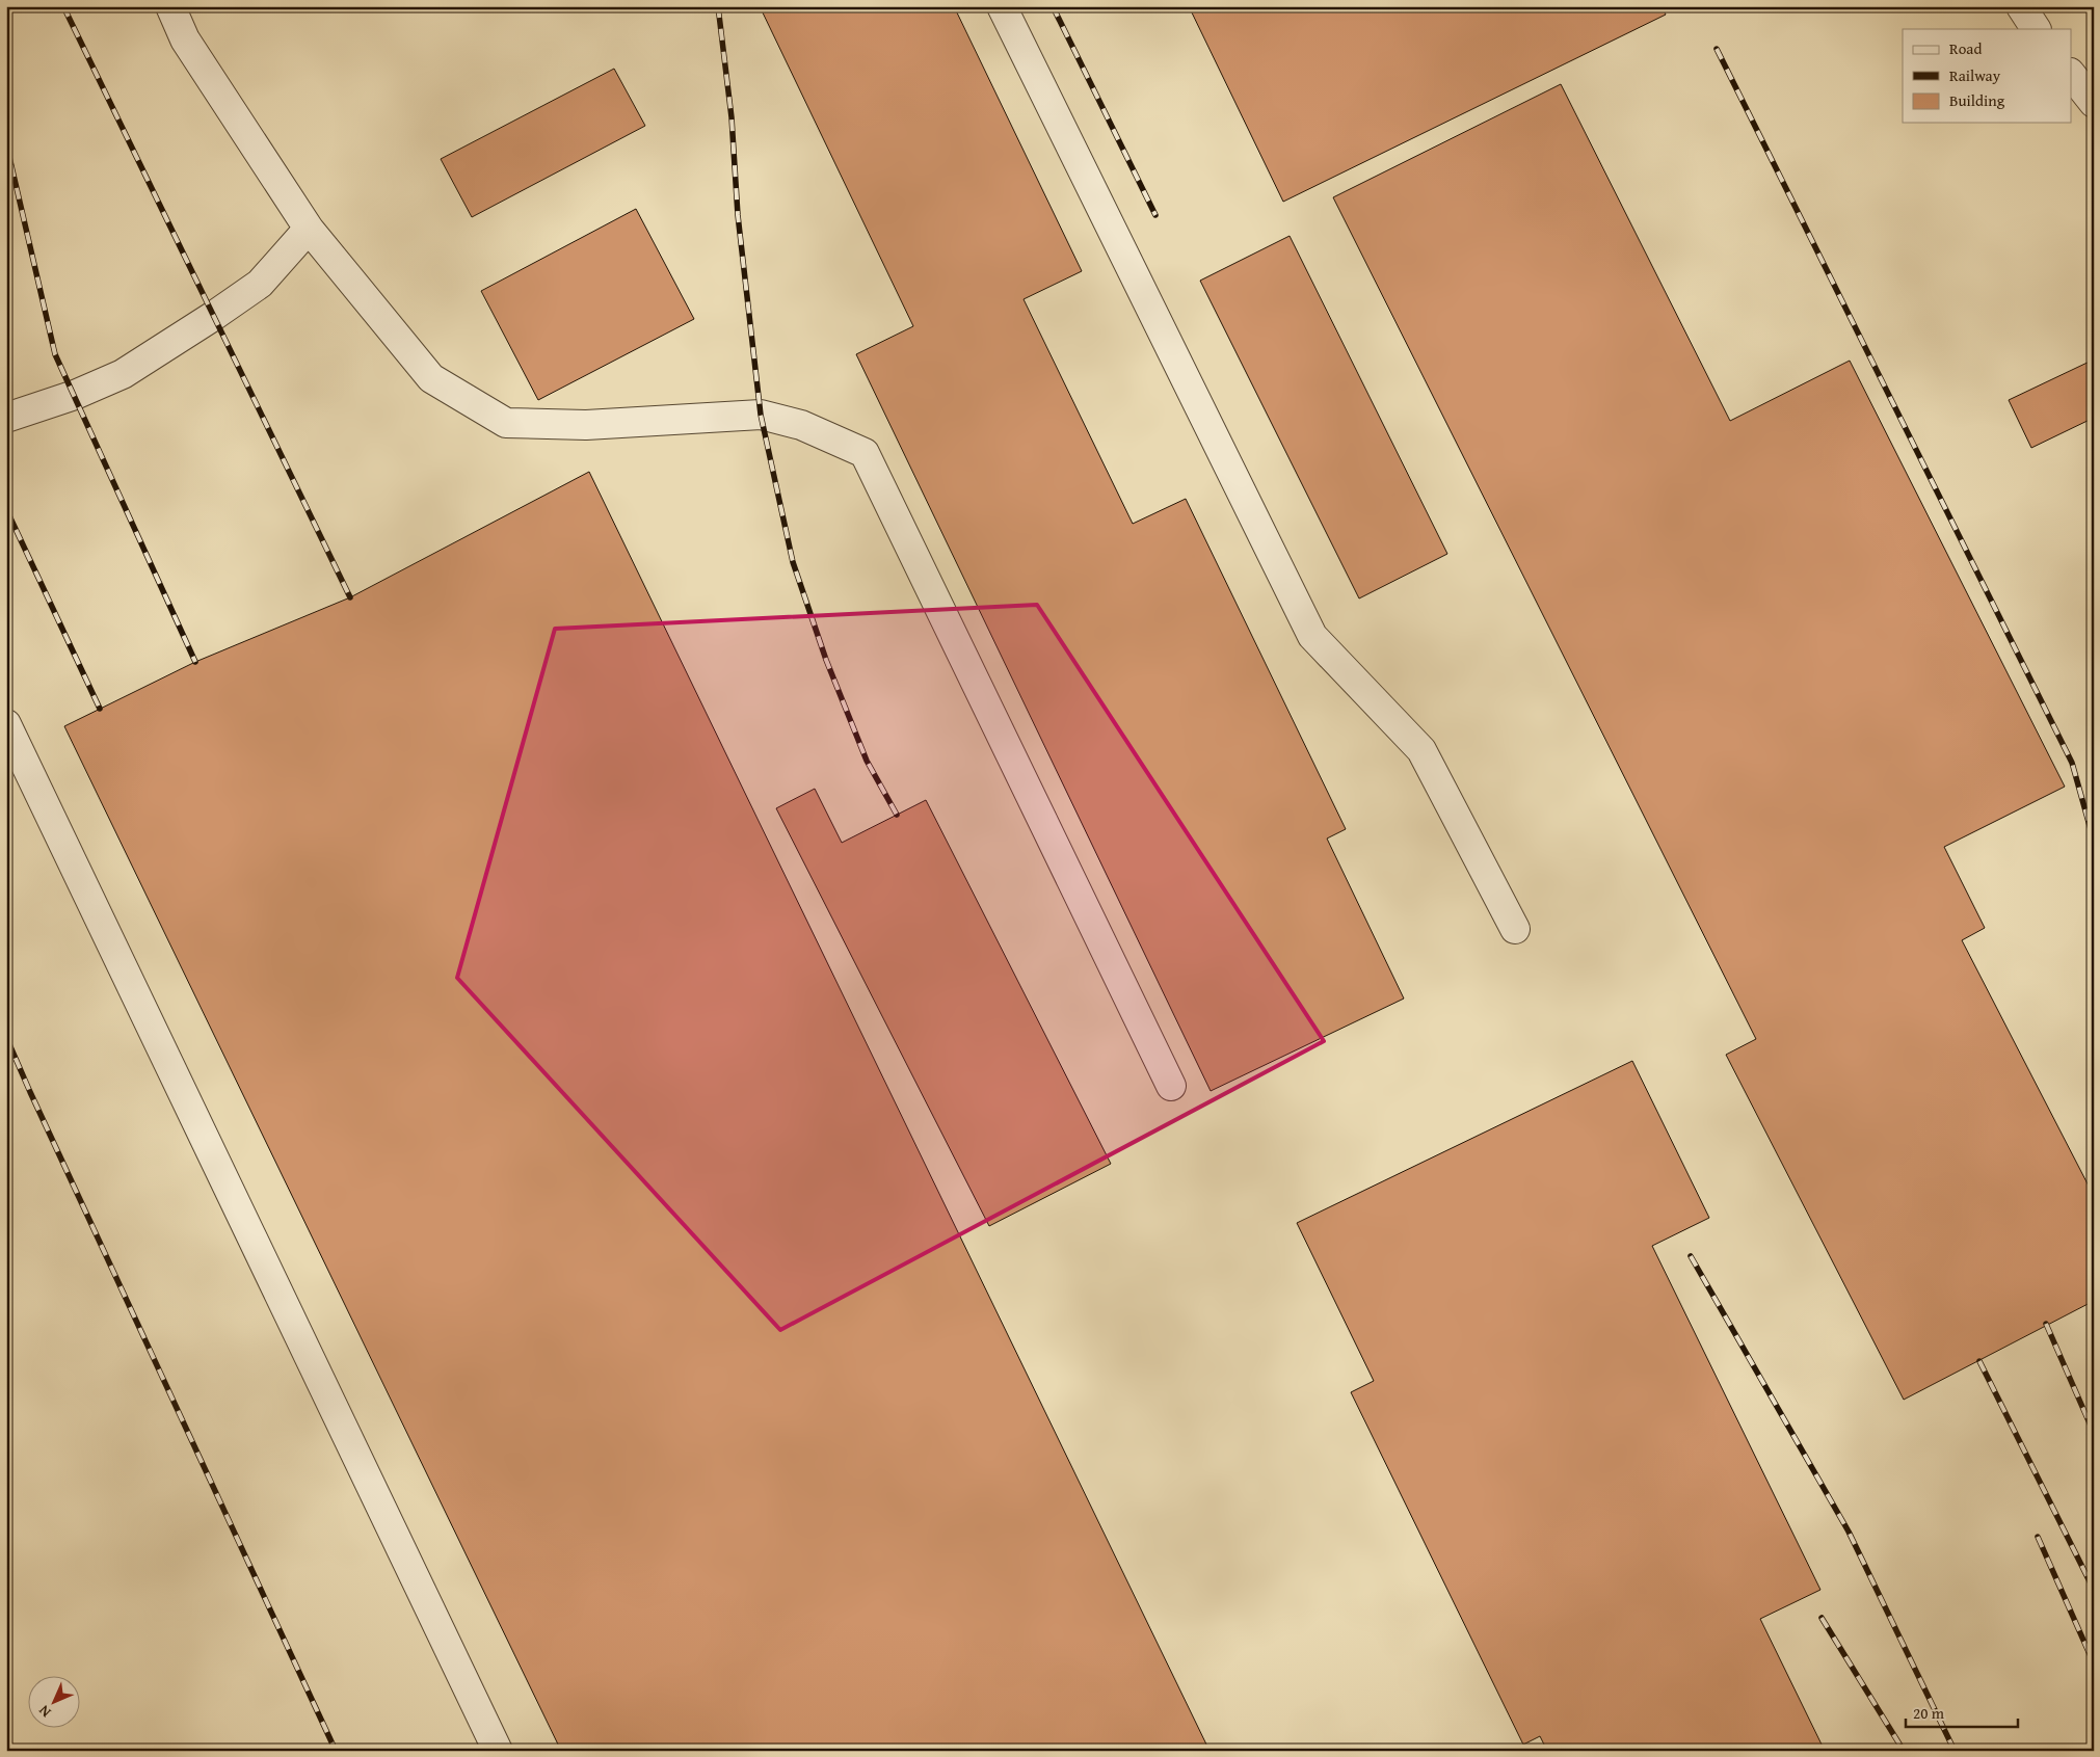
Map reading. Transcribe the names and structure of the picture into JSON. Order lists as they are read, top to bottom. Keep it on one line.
{"legend":["Road","Railway","Building"],"scale_bar":"20 m","north":"bottom left"}
